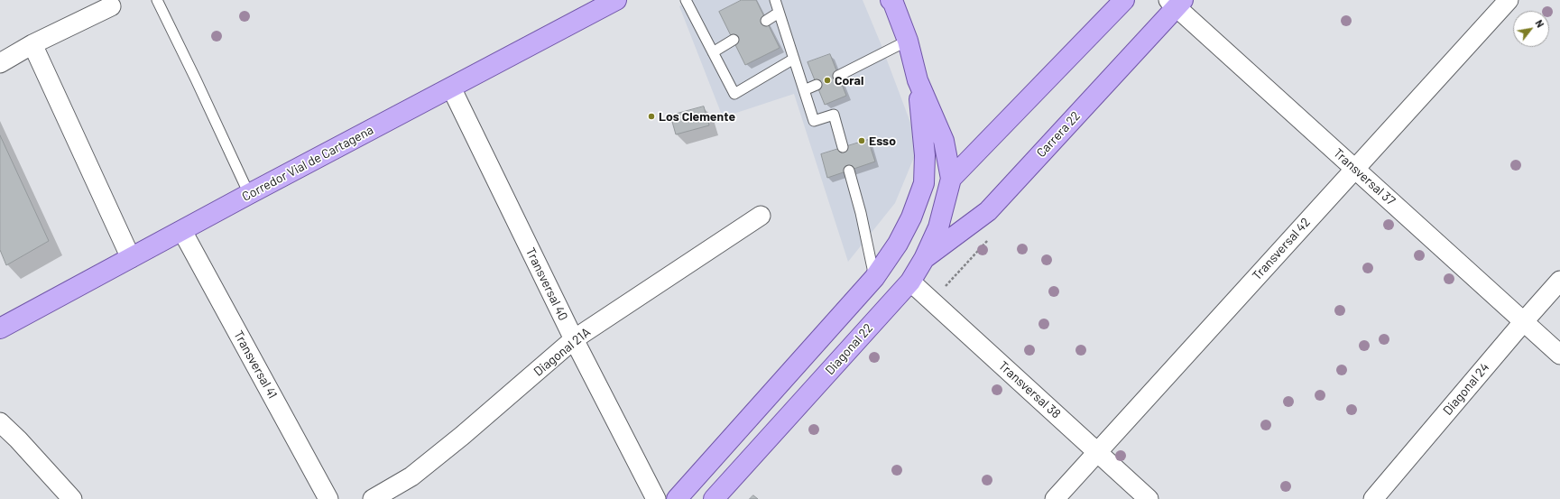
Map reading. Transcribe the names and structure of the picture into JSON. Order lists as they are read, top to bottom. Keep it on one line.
{"streets":{"main road":["Carrera 22","Corredor Vial de Cartagena","Diagonal 22"],"street":["Transversal 37","Transversal 42","Transversal 40","Diagonal 21A","Transversal 41","Diagonal 24","Transversal 38"]},"crossings":[["Carrera 22","Transversal 37"],["Carrera 22","Diagonal 22"],["Corredor Vial de Cartagena","Transversal 40"],["Corredor Vial de Cartagena","Transversal 41"],["Transversal 37","Transversal 42"],["Transversal 37","Diagonal 24"],["Transversal 42","Transversal 38"],["Transversal 40","Diagonal 21A"],["Diagonal 22","Transversal 38"]],"places":["Coral","Los Clemente","Esso"],"north":"top right"}
